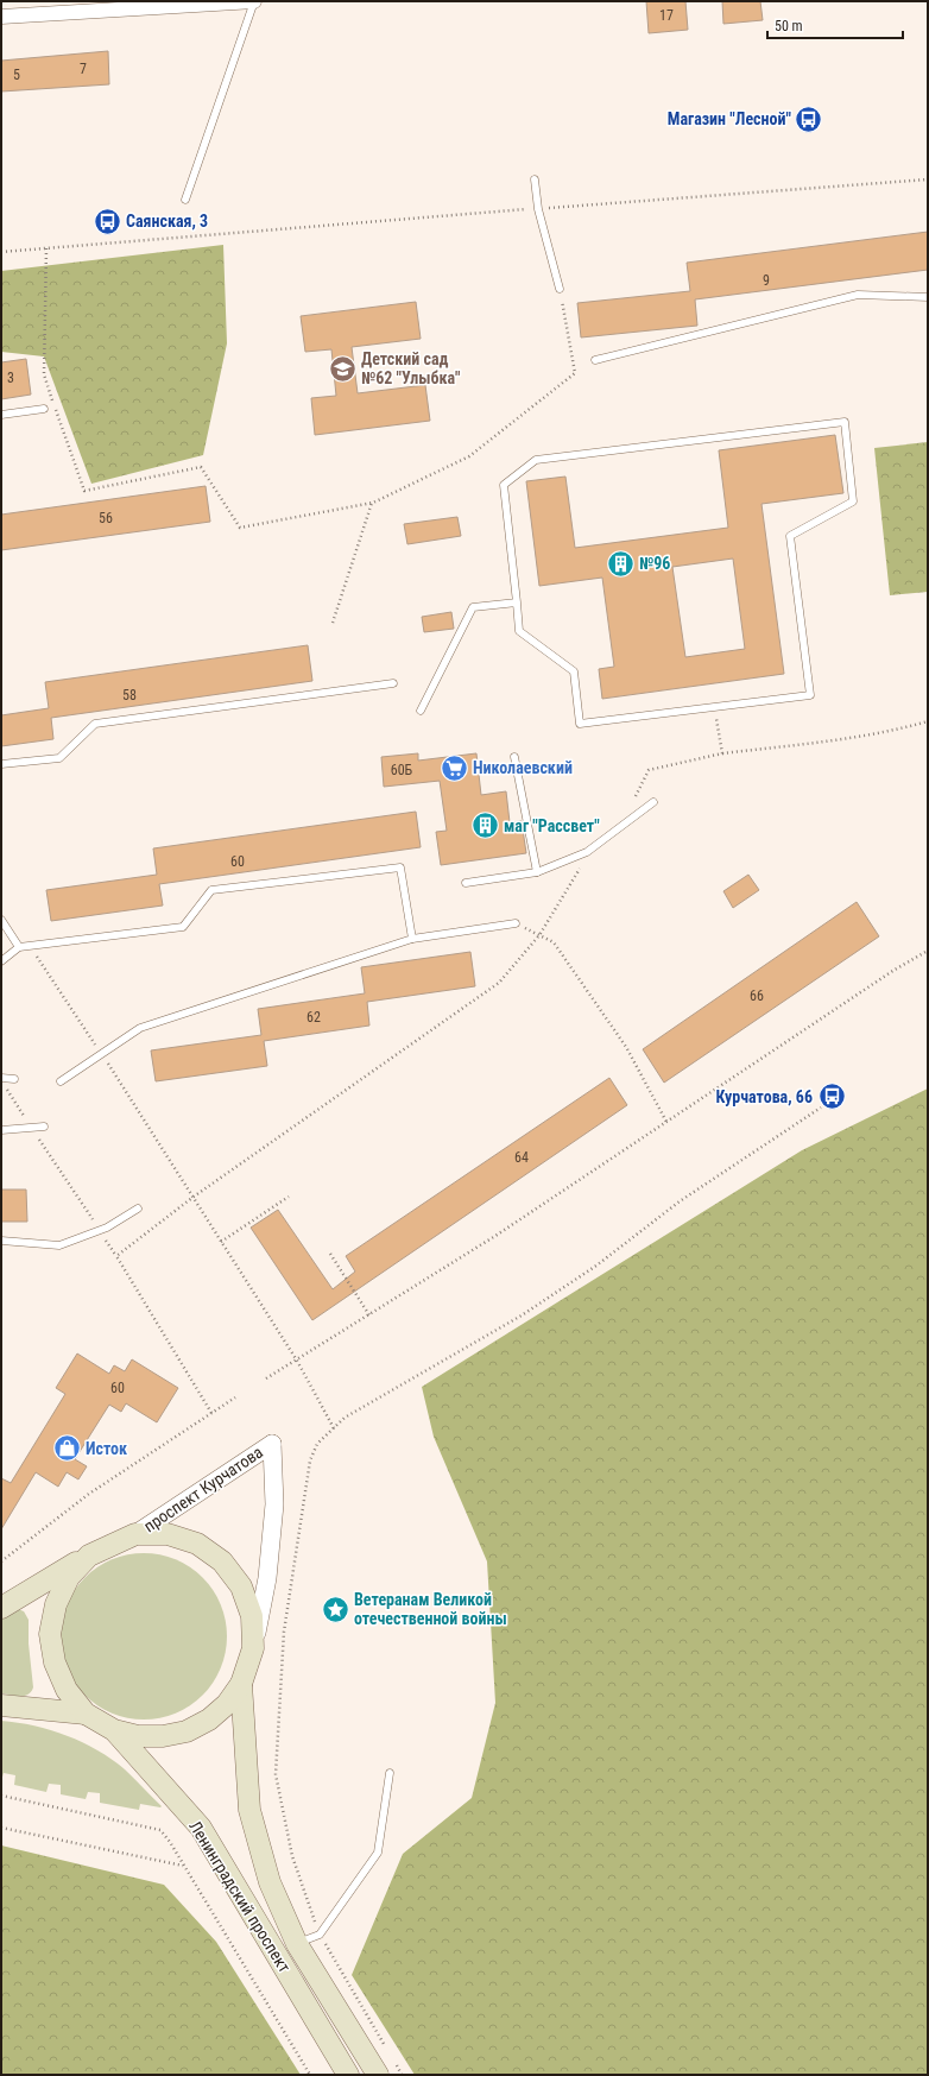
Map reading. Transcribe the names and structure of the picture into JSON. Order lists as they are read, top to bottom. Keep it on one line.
{"streets":{"main road":["Ленинградский проспект"],"street":["проспект Курчатова"]},"places":{"bus stop":["Магазин \"Лесной\"","Саянская, 3","Курчатова, 66"],"school or university":["Детский сад №62 \"Улыбка\""],"building":["№96","маг \"Рассвет\""],"supermarket":["Николаевский"],"shop":["Исток"],"place":["Ветеранам Великой отечественной войны"]},"house_numbers":["17","7","5","9","3","56","58","60Б","60","66","62","64","60"],"scale_bar":"50 m"}
